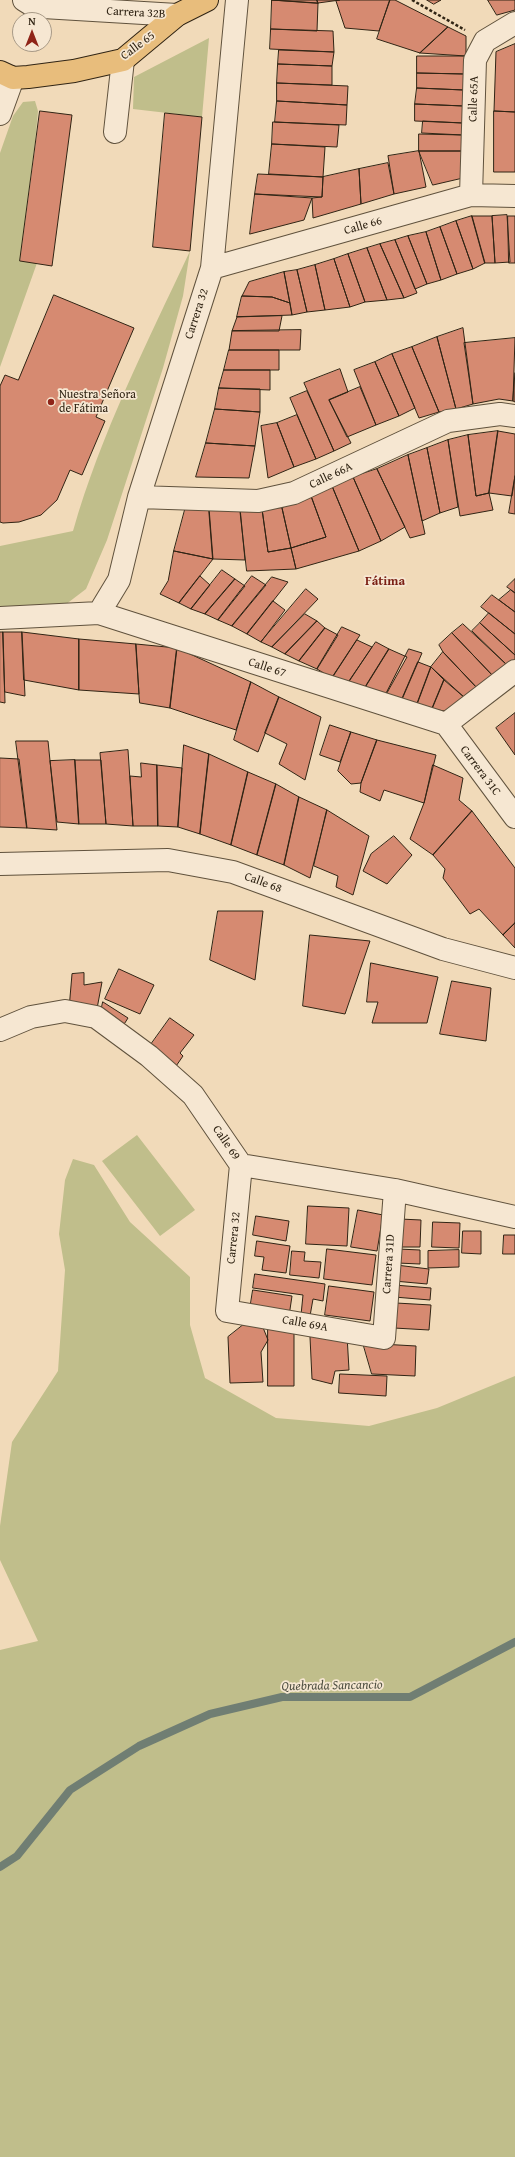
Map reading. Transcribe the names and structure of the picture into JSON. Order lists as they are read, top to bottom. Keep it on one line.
{"streets":{"main road":["Calle 65"],"street":["Carrera 32B","Calle 65A","Calle 66","Carrera 32","Calle 66A","Calle 67","Carrera 31C","Calle 68","Calle 69","Carrera 31D","Calle 69A"]},"crossings":[["Carrera 32B","Calle 65"],["Calle 65A","Calle 66"],["Calle 66","Carrera 32"],["Carrera 32","Calle 66A"],["Carrera 32","Calle 67"],["Carrera 32","Calle 69"],["Carrera 32","Calle 69A"],["Calle 67","Carrera 31C"],["Calle 69","Carrera 31D"],["Carrera 31D","Calle 69A"]],"districts":["Fátima"],"water":["Quebrada Sancancio"],"places":["Nuestra Señora de Fátima"],"north":"top"}
